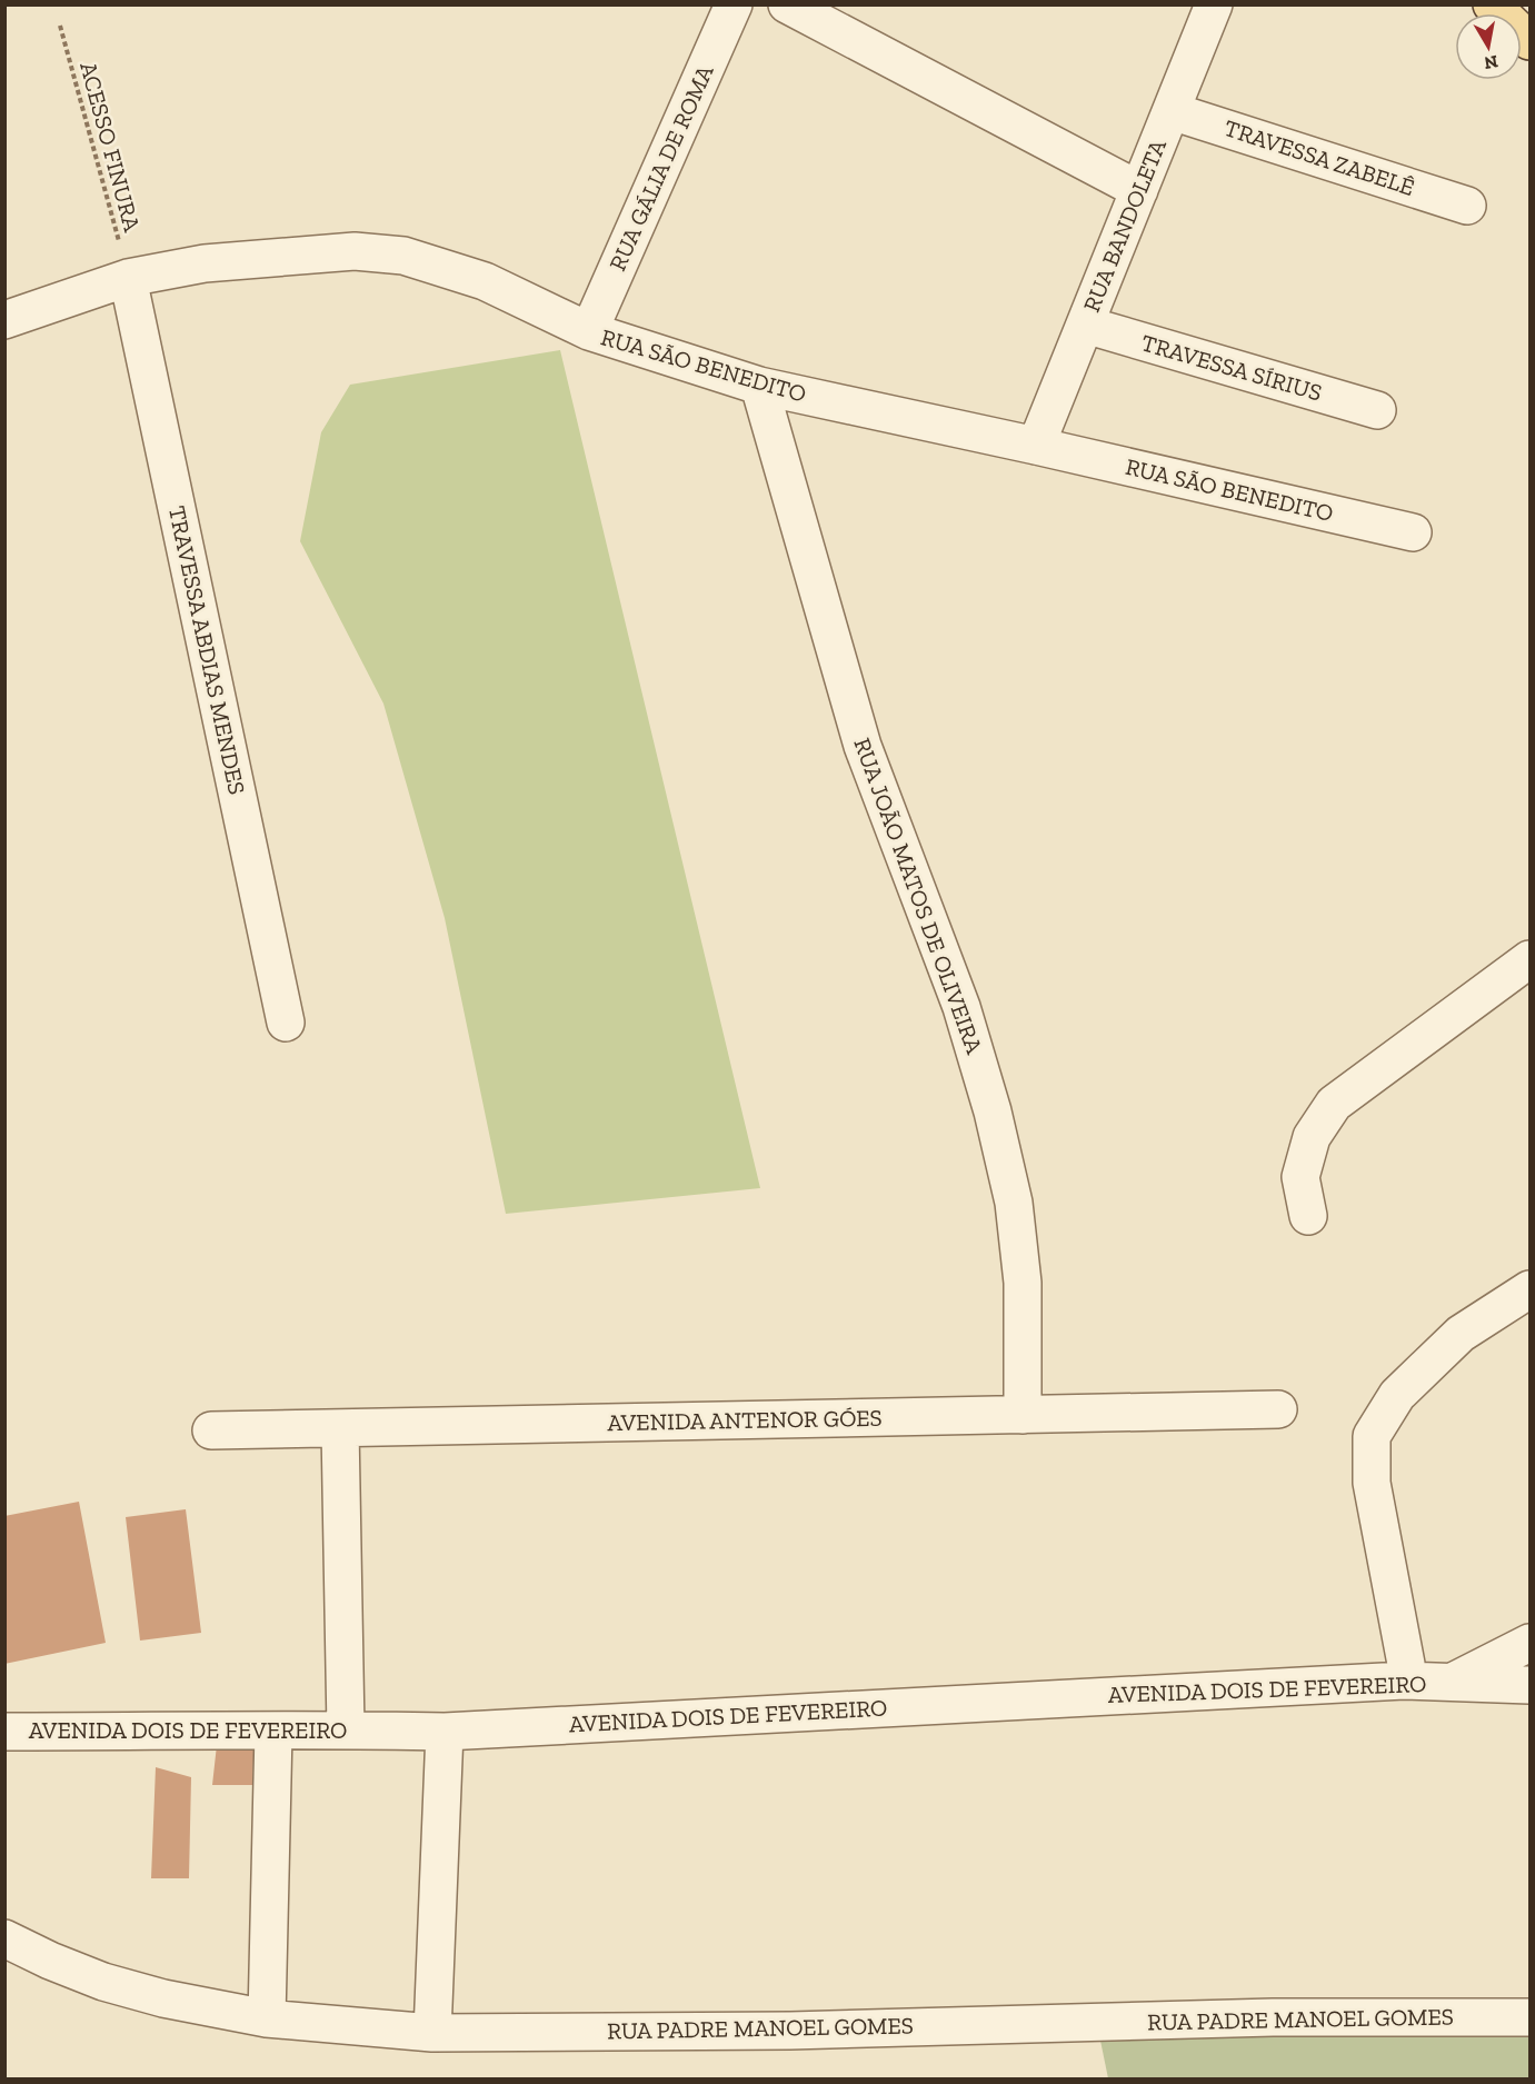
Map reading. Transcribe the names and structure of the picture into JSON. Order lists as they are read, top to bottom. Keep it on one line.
{"streets":{"street":["TRAVESSA ZABELÊ","RUA GÁLIA DE ROMA","RUA BANDOLETA","RUA SÃO BENEDITO","TRAVESSA SÍRIUS","TRAVESSA ABDIAS MENDES","RUA JOÃO MATOS DE OLIVEIRA","AVENIDA ANTENOR GÓES","AVENIDA DOIS DE FEVEREIRO","RUA PADRE MANOEL GOMES"],"path":["ACESSO FINURA"]},"crossings":[["ACESSO FINURA","RUA SÃO BENEDITO"],["ACESSO FINURA","TRAVESSA ABDIAS MENDES"],["TRAVESSA ZABELÊ","RUA BANDOLETA"],["RUA GÁLIA DE ROMA","RUA SÃO BENEDITO"],["RUA BANDOLETA","RUA SÃO BENEDITO"],["RUA BANDOLETA","TRAVESSA SÍRIUS"],["RUA SÃO BENEDITO","TRAVESSA ABDIAS MENDES"],["RUA SÃO BENEDITO","RUA JOÃO MATOS DE OLIVEIRA"],["RUA JOÃO MATOS DE OLIVEIRA","AVENIDA ANTENOR GÓES"]],"north":"bottom"}
